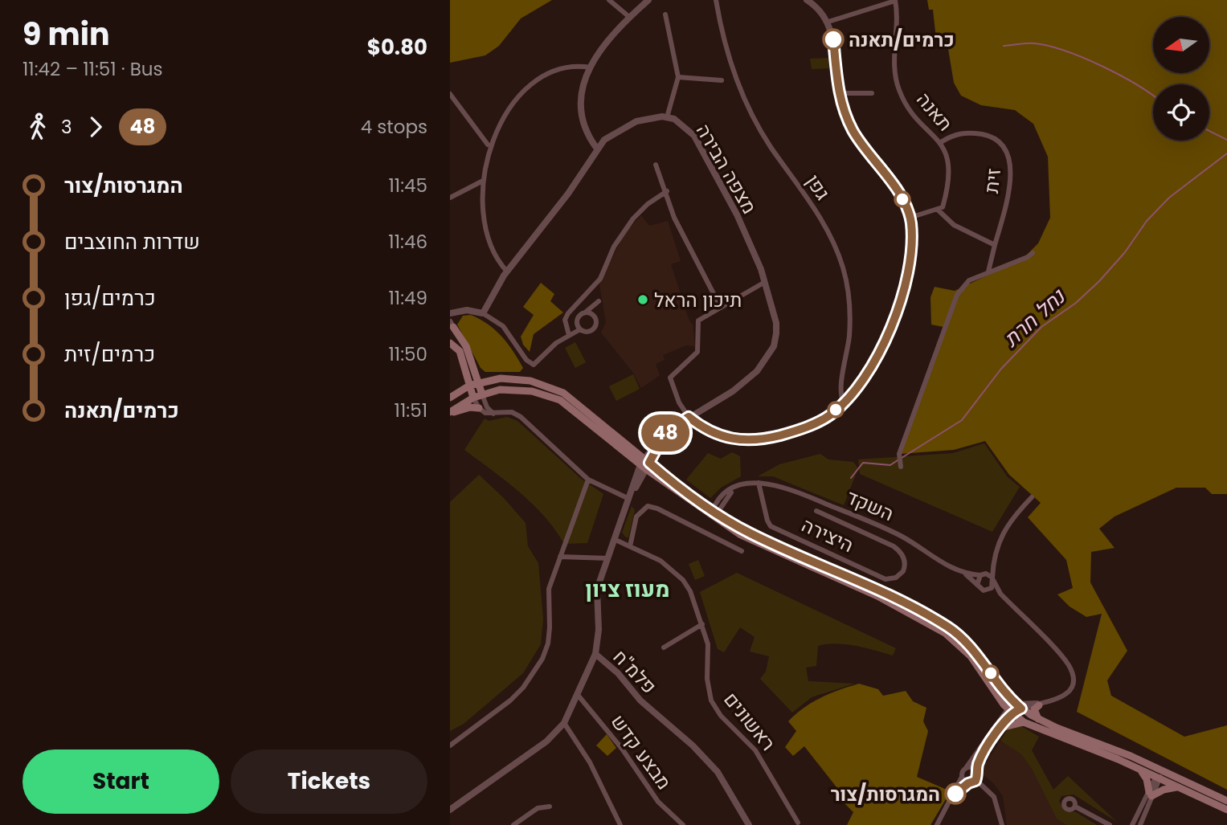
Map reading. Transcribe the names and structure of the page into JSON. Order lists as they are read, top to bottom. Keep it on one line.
{"streets":{"street":["תאנה","מצפה הבירה","זית","גפן","השקד","היצירה","פלמ\"ח","ראשונים","מבצע קדש"]},"crossings":[["תאנה","זית"],["מצפה הבירה","פלמ\"ח"],["מצפה הבירה","ראשונים"],["השקד","היצירה"],["פלמ\"ח","מבצע קדש"]],"districts":["מעוז ציון"],"water":["נחל חרת"],"places":["כרמים/תאנה","תיכון הראל","המגרסות/צור"],"lines":["bus line 48"],"north":"left","page":{"heading":["9 min","11:42 – 11:51 · Bus","$0.80"],"on_map":"48","legs":["3","48","4 stops"],"list":[{"name":"המגרסות/צור","value":"11:45"},{"name":"שדרות החוצבים","value":"11:46"},{"name":"כרמים/גפן","value":"11:49"},{"name":"כרמים/זית","value":"11:50"},{"name":"כרמים/תאנה","value":"11:51"}],"buttons":["Start","Tickets"]}}
